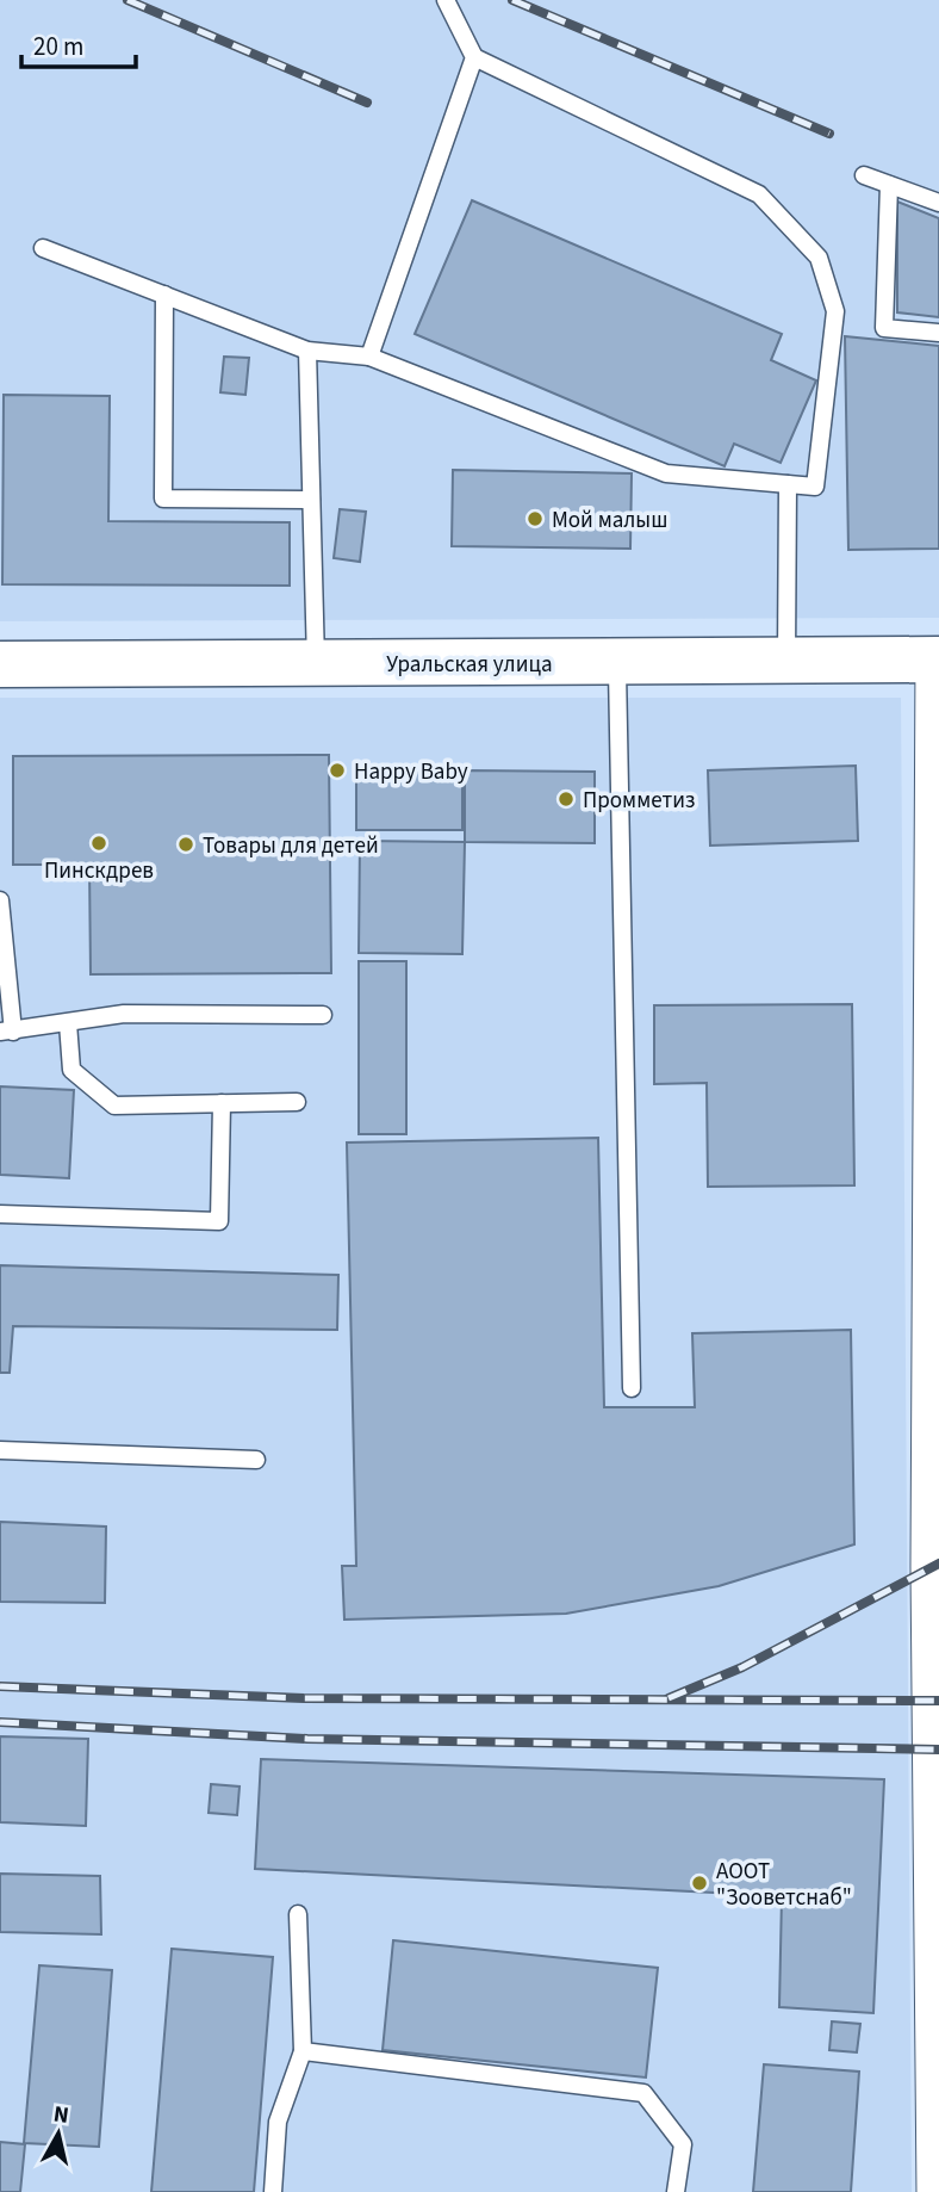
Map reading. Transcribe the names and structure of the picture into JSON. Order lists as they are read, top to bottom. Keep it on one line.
{"streets":{"main road":["Уральская улица"]},"places":["Мой малыш","Happy Baby","Промметиз","Пинскдрев","Товары для детей","АООТ \"Зооветснаб\""],"scale_bar":"20 m","north":"top"}
